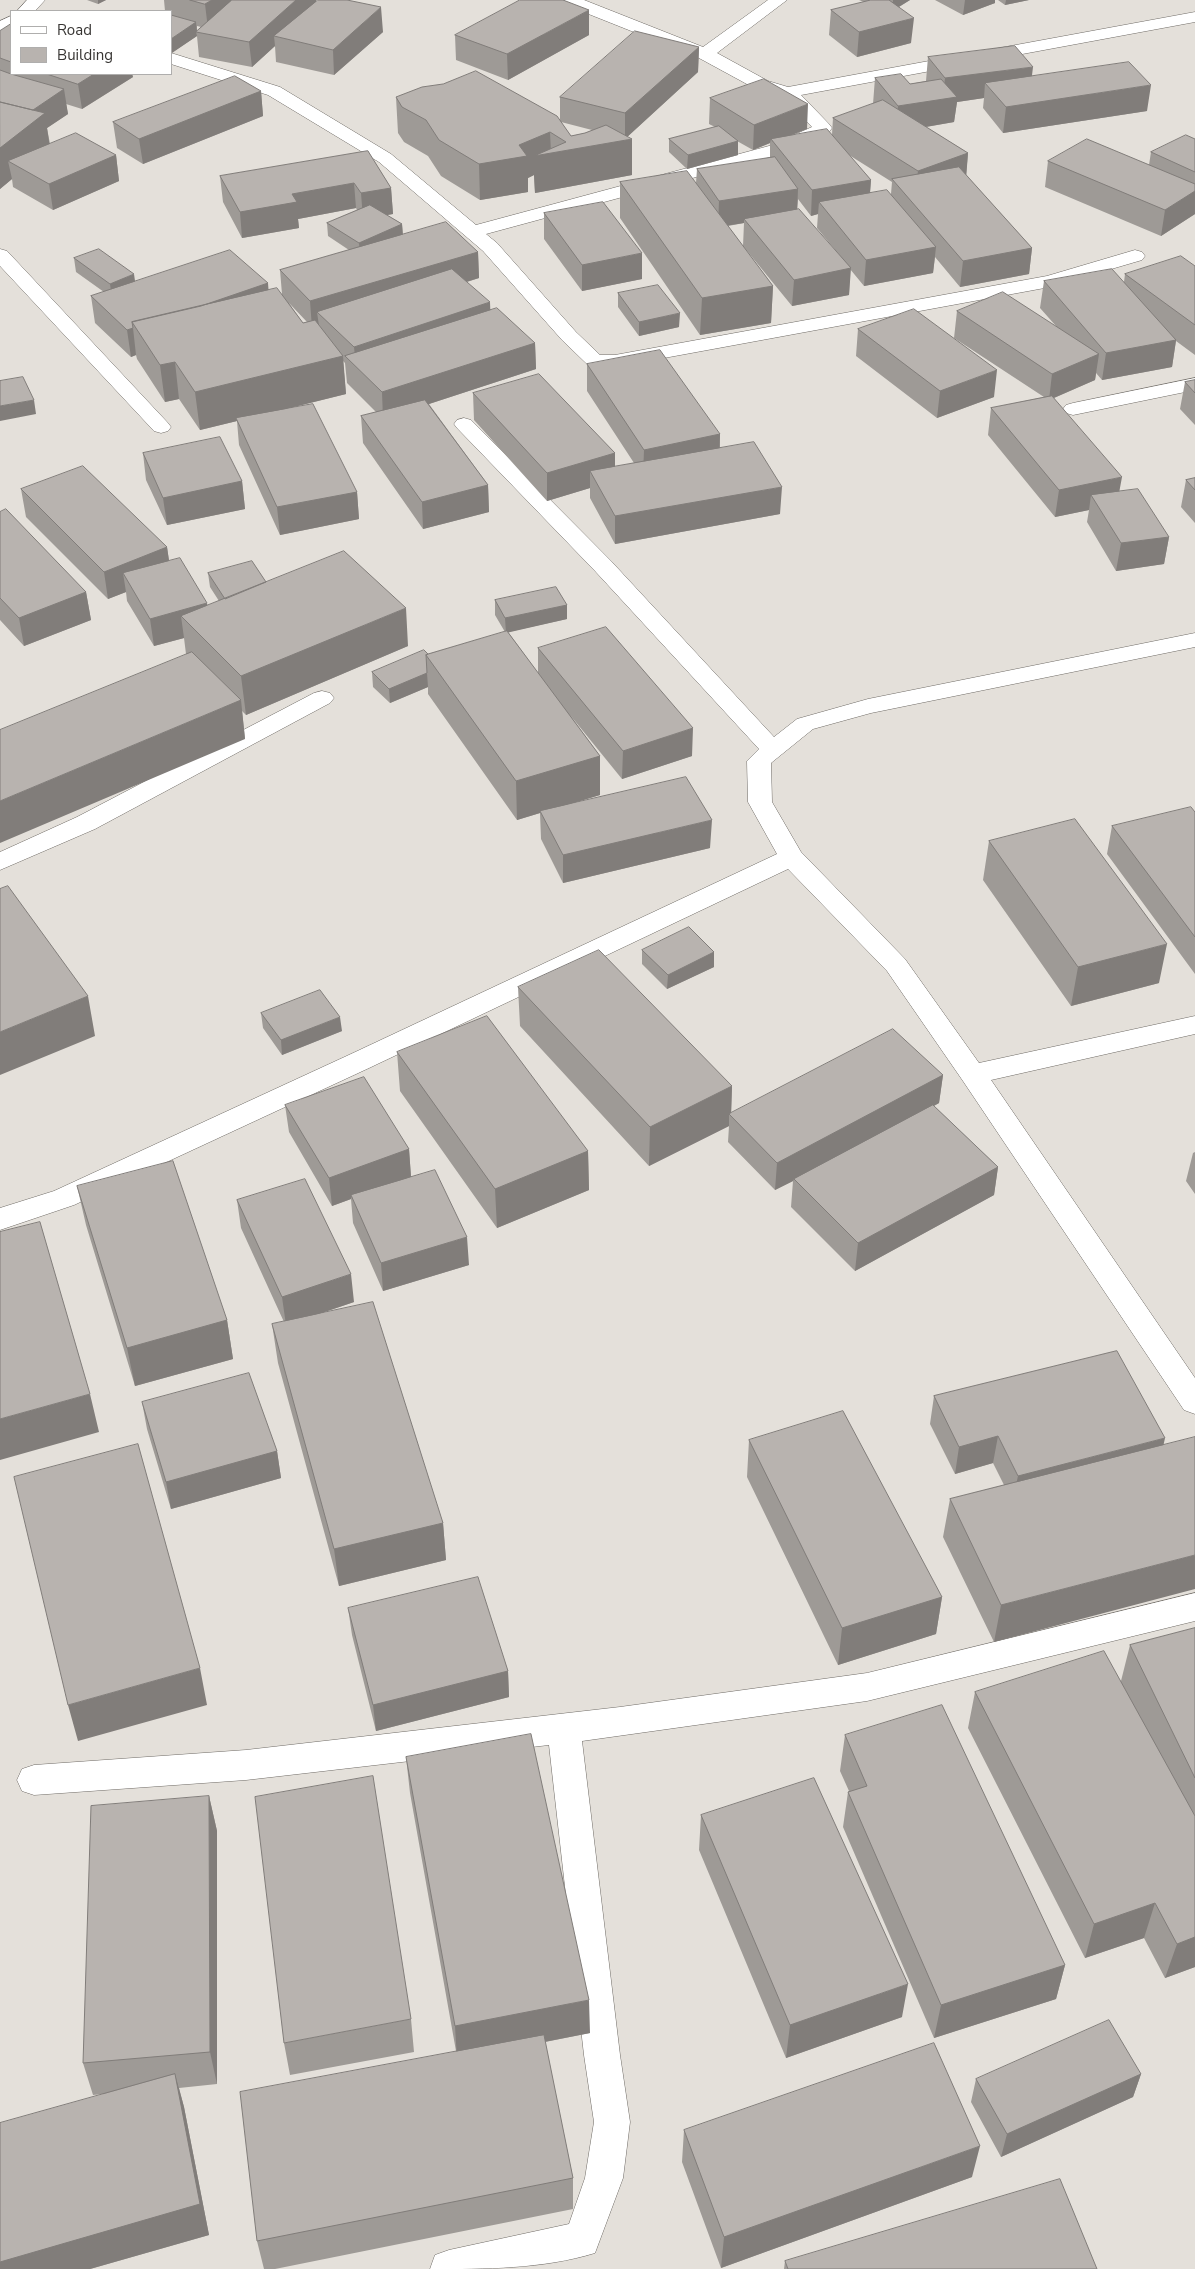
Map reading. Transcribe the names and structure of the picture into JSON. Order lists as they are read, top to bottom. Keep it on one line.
{"legend":["Road","Building"]}
